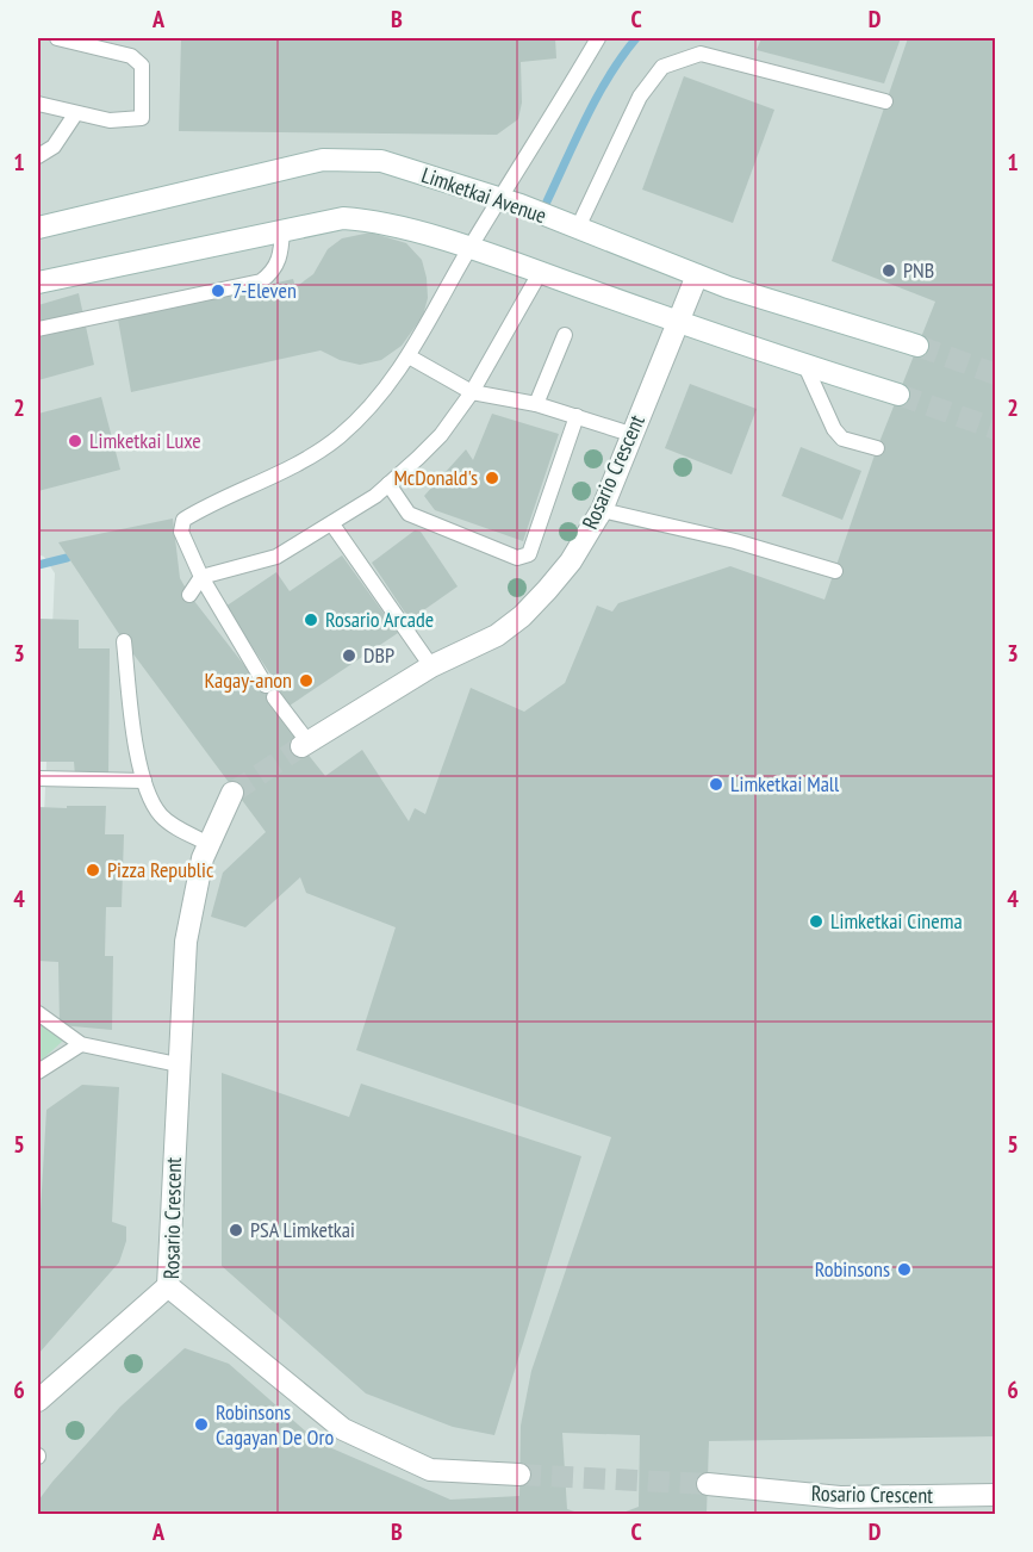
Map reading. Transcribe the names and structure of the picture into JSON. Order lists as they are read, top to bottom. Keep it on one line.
{"streets":{"street":["Limketkai Avenue","Rosario Crescent"]},"crossings":[["Limketkai Avenue","Rosario Crescent"]],"places":["PNB","7-Eleven","Limketkai Luxe","McDonald's","Rosario Arcade","DBP","Kagay-anon","Limketkai Mall","Pizza Republic","Limketkai Cinema","PSA Limketkai","Robinsons","Robinsons Cagayan De Oro"],"grid":{"columns":["A","B","C","D"],"rows":["1","2","3","4","5","6"]}}
